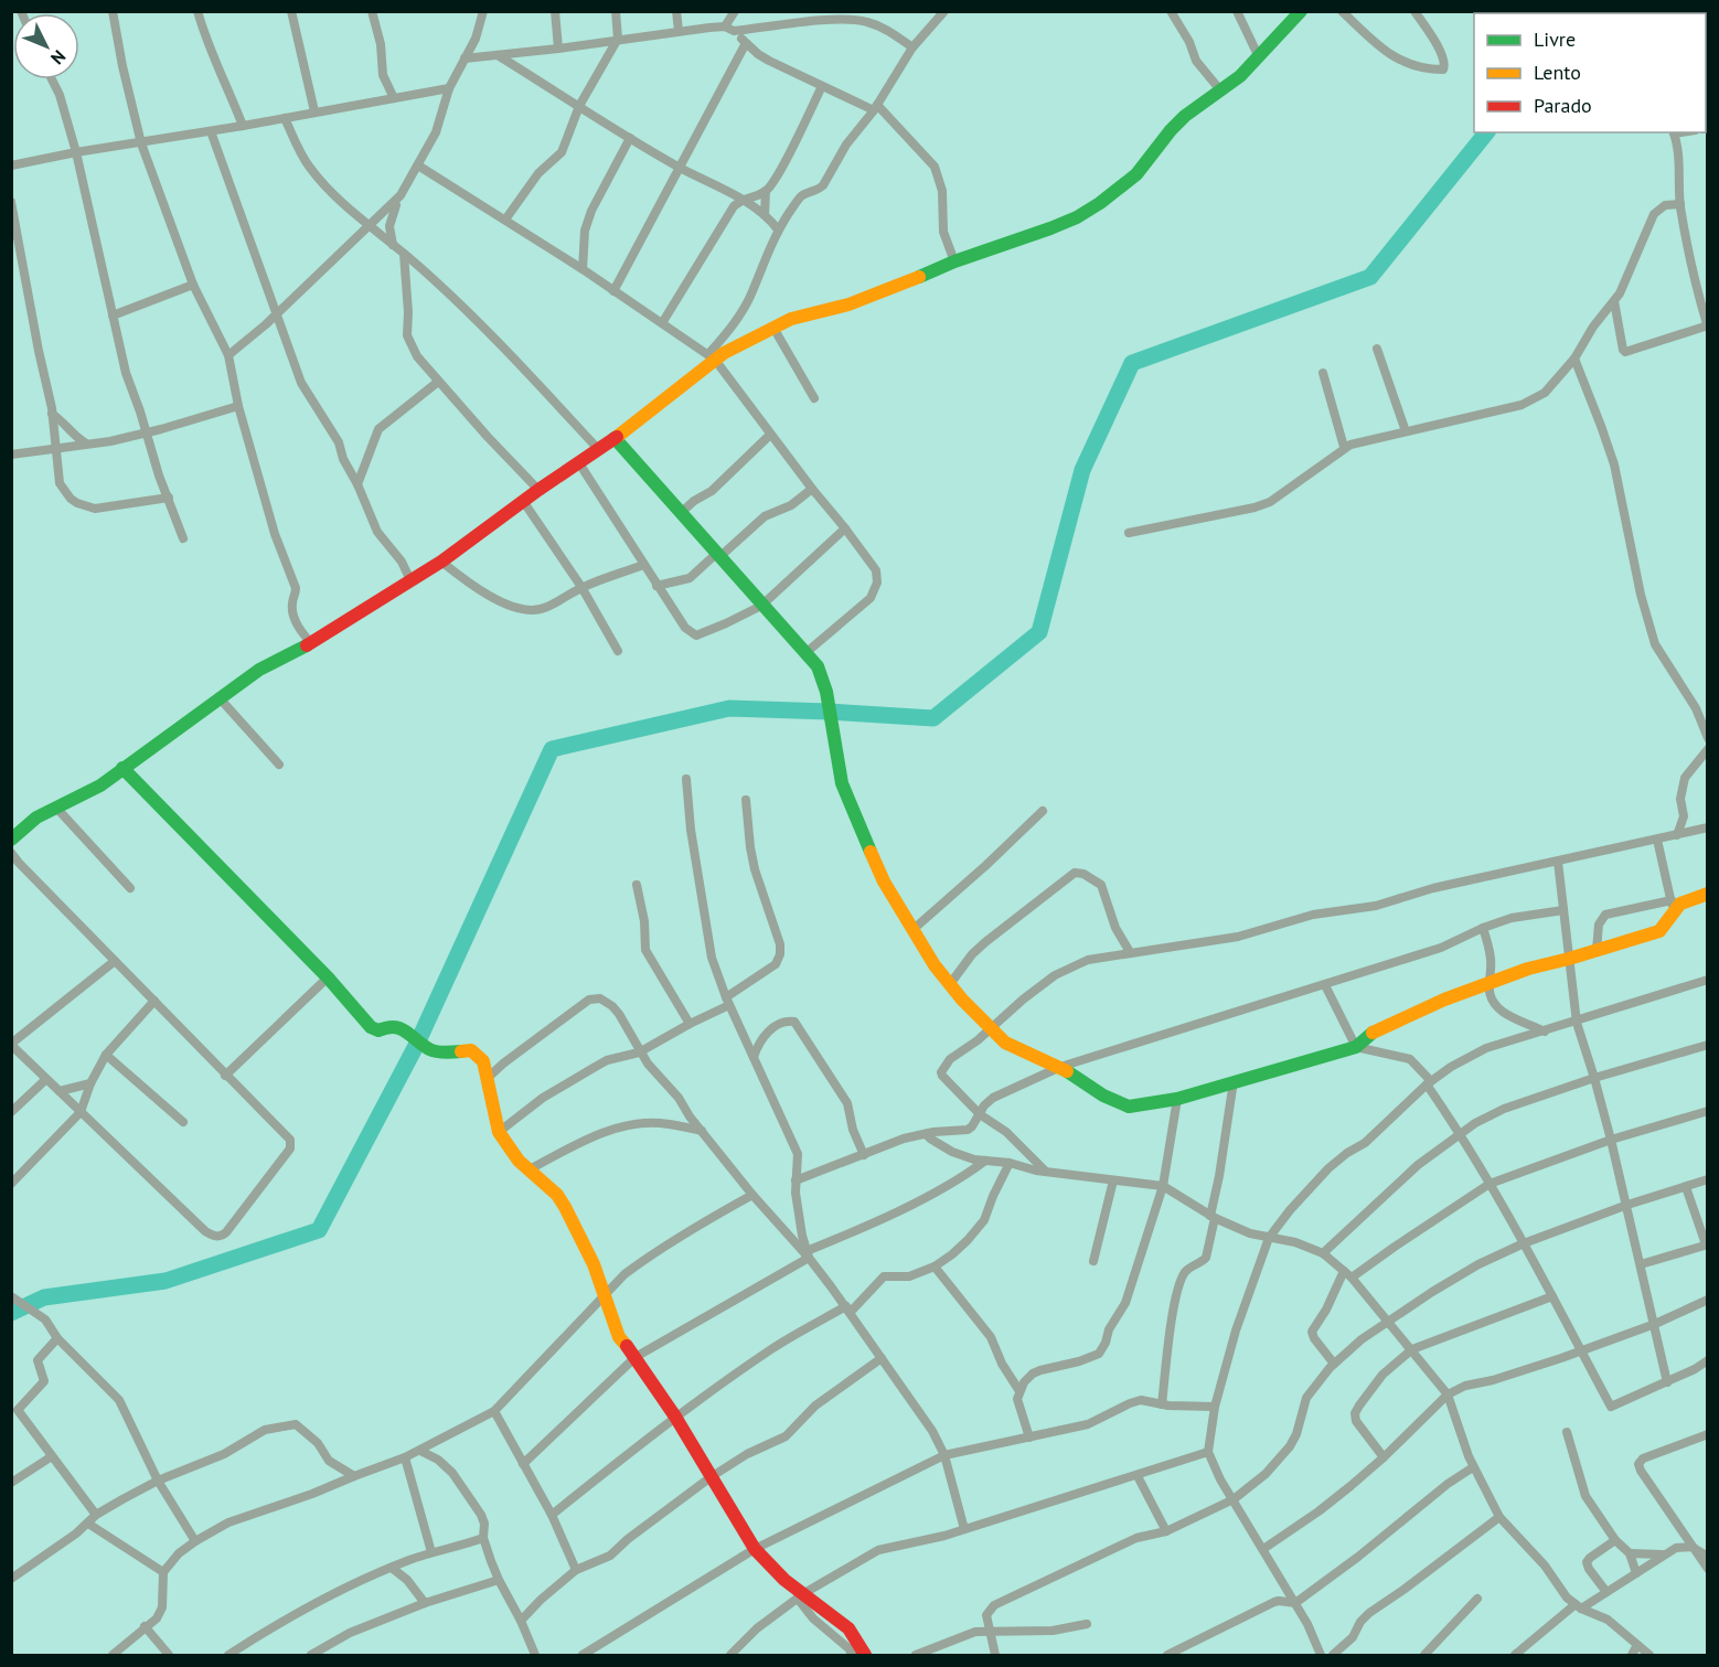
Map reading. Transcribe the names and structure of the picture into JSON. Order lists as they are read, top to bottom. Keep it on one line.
{"legend":["Livre","Lento","Parado"],"north":"bottom right"}
